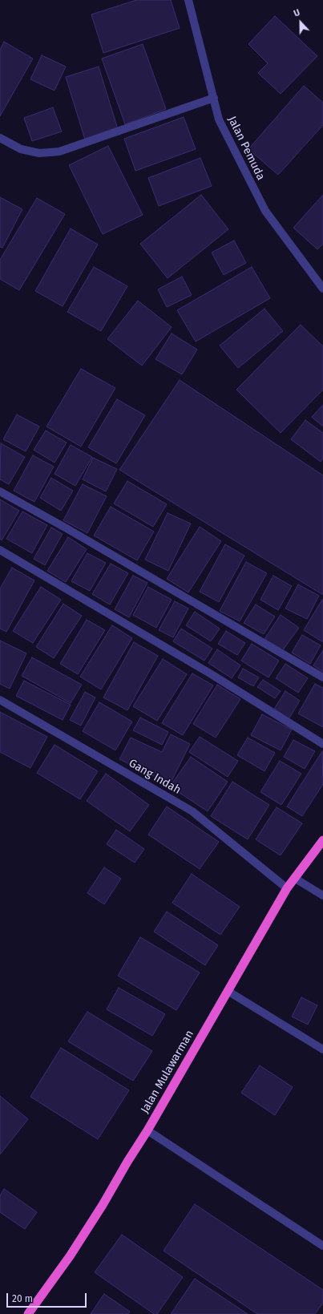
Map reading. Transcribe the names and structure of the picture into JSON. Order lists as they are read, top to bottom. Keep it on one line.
{"streets":{"highway":["Jalan Mulawarman"],"street":["Jalan Pemuda","Gang Indah"]},"crossings":[["Gang Indah","Jalan Mulawarman"]],"scale_bar":"20 m","north":"top"}
